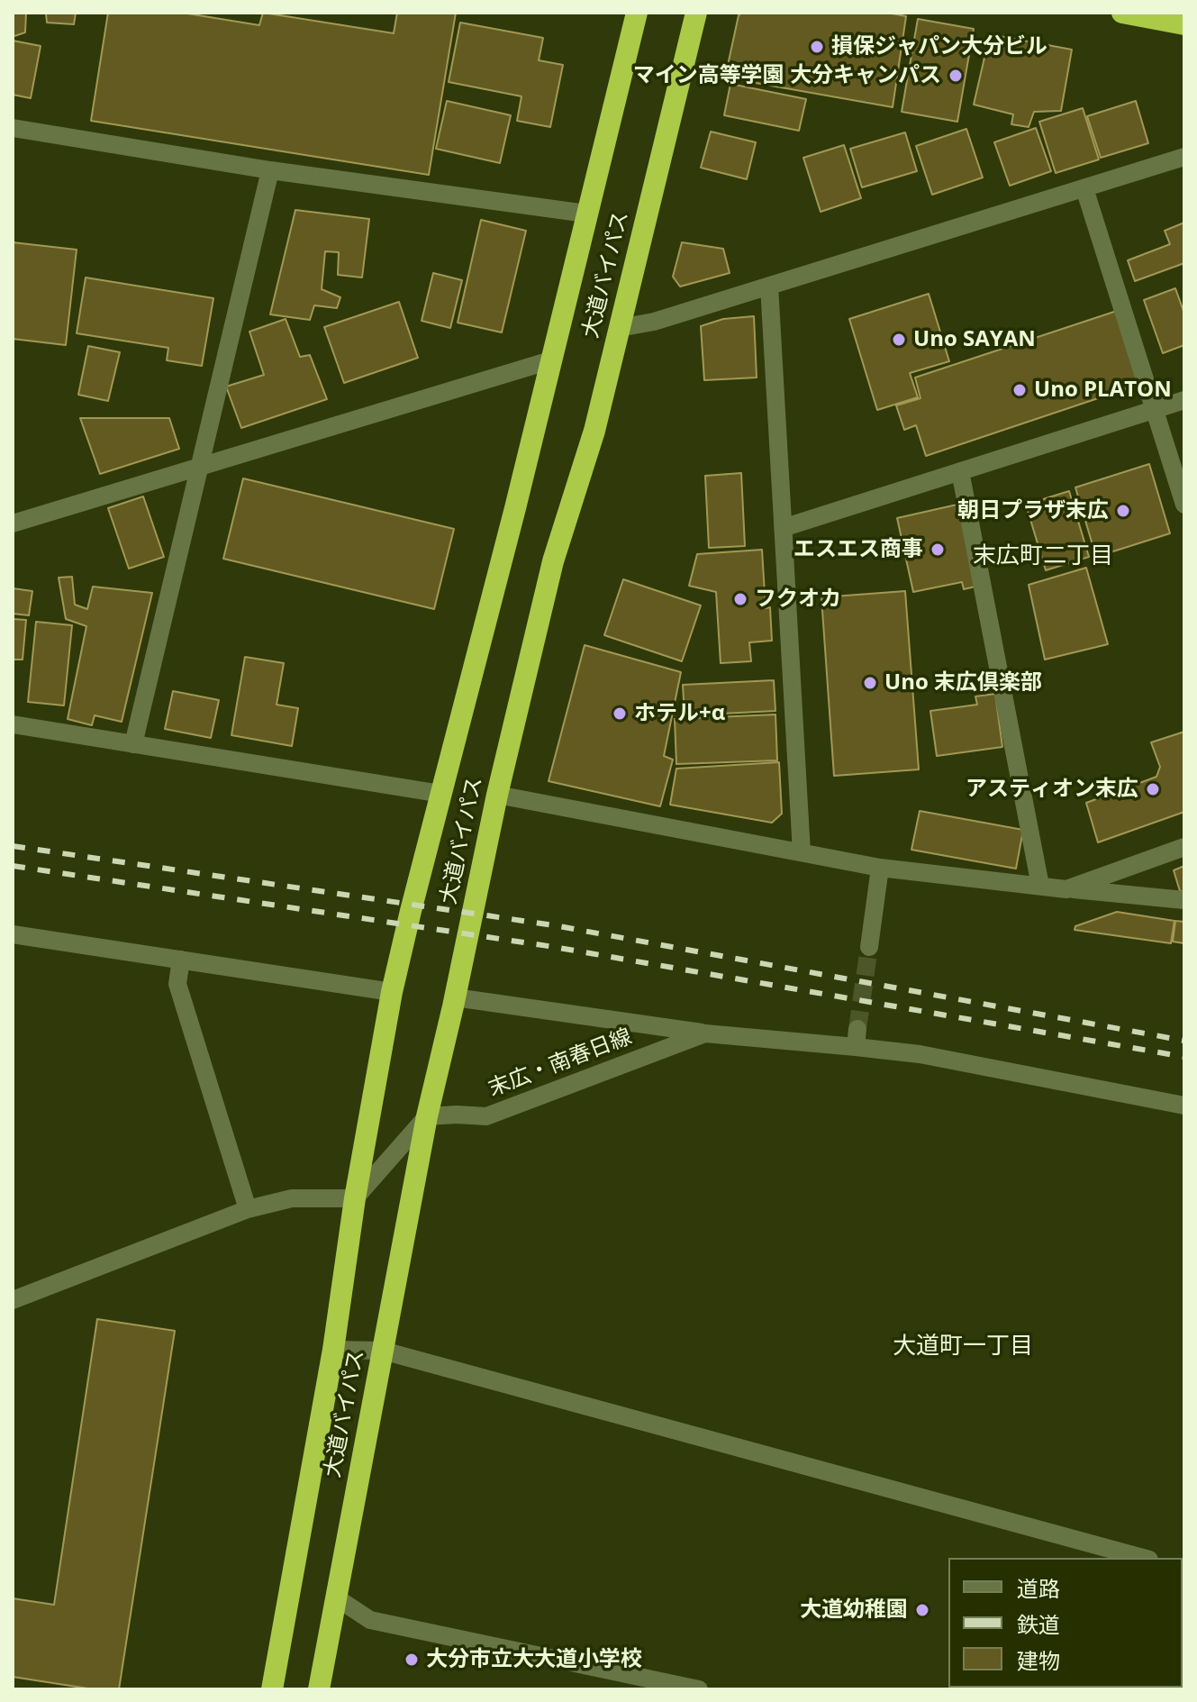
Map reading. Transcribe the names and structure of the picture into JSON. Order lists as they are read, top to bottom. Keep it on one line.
{"streets":{"highway":["大道バイパス"],"street":["末広・南春日線"]},"crossings":[["大道バイパス","末広・南春日線"]],"districts":["末広町二丁目","大道町一丁目"],"places":["損保ジャパン大分ビル","マイン高等学園 大分キャンパス","Uno SAYAN","Uno PLATON","朝日プラザ末広","エスエス商事","フクオカ","Uno 末広倶楽部","ホテル+α","アスティオン末広","大道幼稚園","大分市立大大道小学校"],"legend":["道路","鉄道","建物"]}
